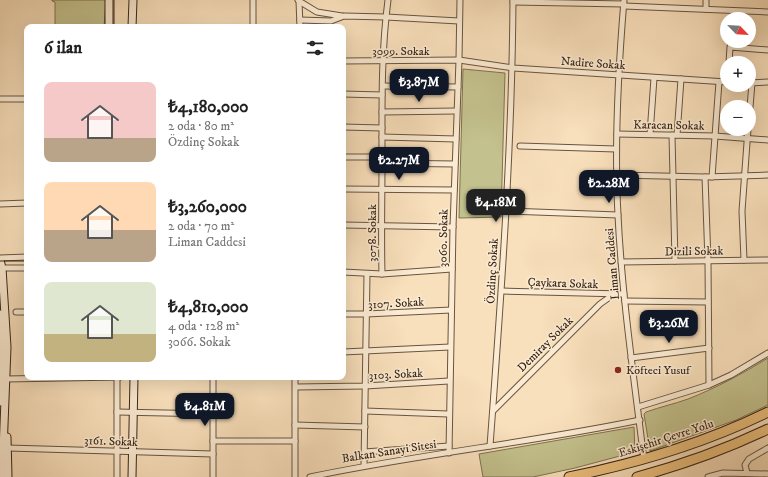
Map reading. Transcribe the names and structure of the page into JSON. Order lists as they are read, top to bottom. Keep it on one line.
{"streets":{"highway":["Eskişehir Çevre Yolu"],"street":["3099. Sokak","Nadire Sokak","Karacan Sokak","3078. Sokak","3060. Sokak","Dizili Sokak","Liman Caddesi","Özdinç Sokak","Çaykara Sokak","3107. Sokak","Demiray Sokak","3103. Sokak","3161. Sokak","Balkan Sanayi Sitesi"]},"crossings":[["3099. Sokak","Nadire Sokak"],["3099. Sokak","3078. Sokak"],["3099. Sokak","3060. Sokak"],["Nadire Sokak","3060. Sokak"],["Nadire Sokak","Liman Caddesi"],["Nadire Sokak","Özdinç Sokak"],["Karacan Sokak","Liman Caddesi"],["3060. Sokak","3107. Sokak"],["3060. Sokak","3103. Sokak"],["3060. Sokak","Balkan Sanayi Sitesi"],["Dizili Sokak","Liman Caddesi"],["Liman Caddesi","Çaykara Sokak"],["Liman Caddesi","Eskişehir Çevre Yolu"],["Özdinç Sokak","Çaykara Sokak"],["Özdinç Sokak","Demiray Sokak"],["Çaykara Sokak","Demiray Sokak"]],"places":["Köfteci Yusuf"],"north":"bottom right","page":{"map_buttons":["+","−"],"heading":"6 ilan","price":["₺3.87M","₺2.27M","₺2.28M","₺4.18M","₺3.26M","₺4.81M"],"list":[{"name":"₺4,180,000","note":"2 oda · 80 m² · Özdinç Sokak"},{"name":"₺3,260,000","note":"2 oda · 70 m² · Liman Caddesi"},{"name":"₺4,810,000","note":"4 oda · 128 m² · 3066. Sokak"}]}}
